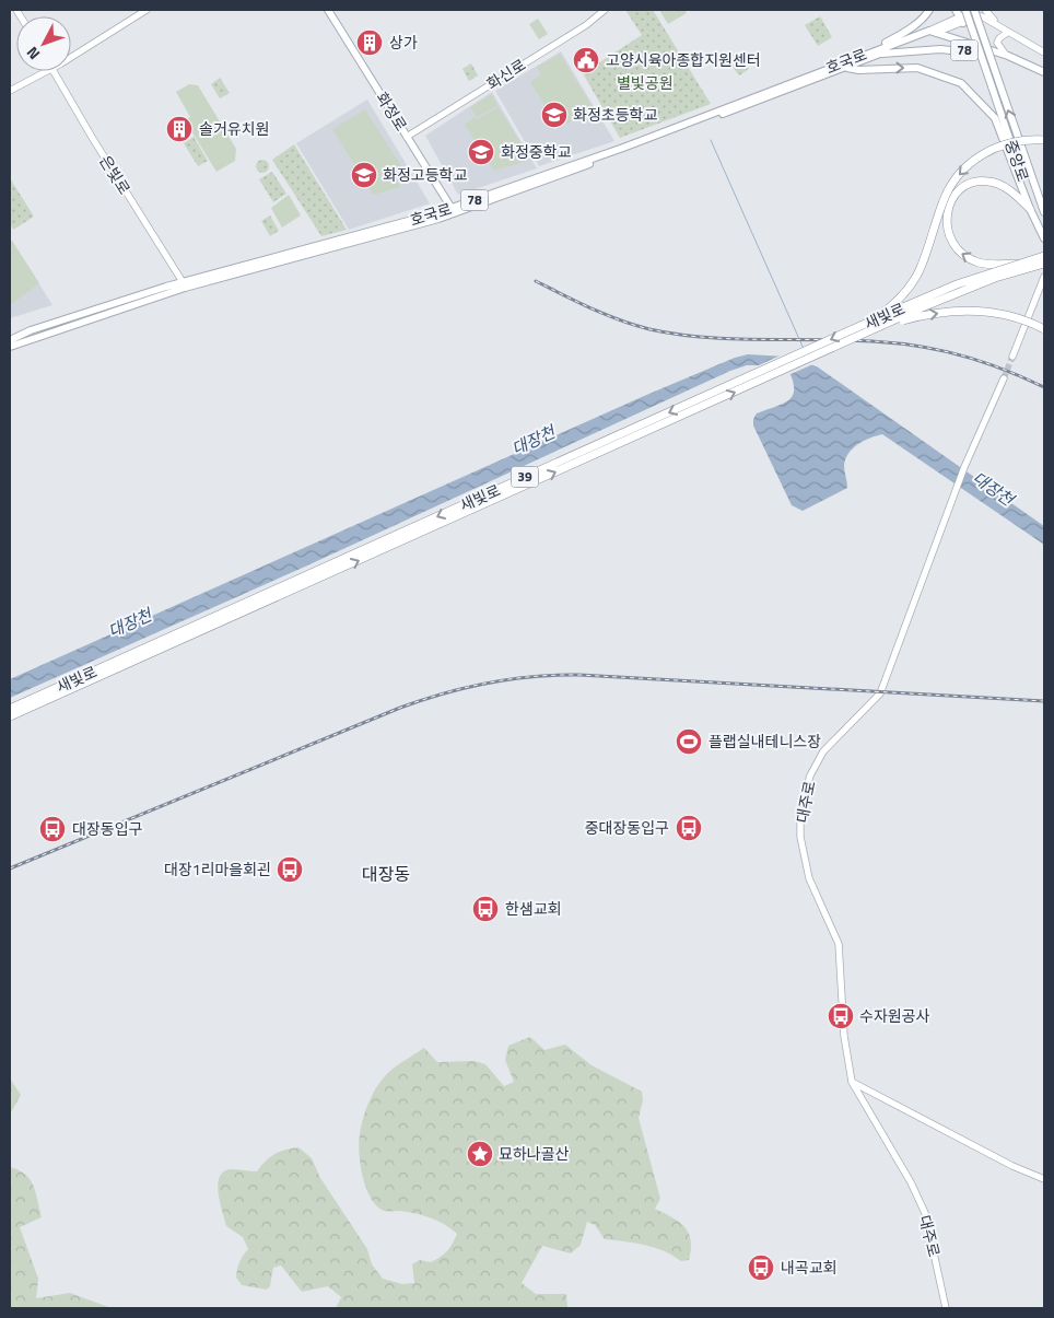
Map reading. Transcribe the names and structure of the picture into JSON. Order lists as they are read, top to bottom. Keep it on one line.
{"streets":{"highway":["새빛로","39"],"main road":["78","호국로","화정로","중앙로"],"street":["화신로","은빛로","대주로"]},"crossings":[["호국로","화정로"],["호국로","은빛로"],["화신로","화정로"]],"districts":["대장동"],"water":["대장천"],"parks":["별빛공원"],"places":{"building":["상가","솔거유치원"],"public building":["고양시육아종합지원센터"],"school or university":["화정초등학교","화정중학교","화정고등학교"],"sports":["플랩실내테니스장"],"bus stop":["중대장동입구","대장동입구","대장1리마을회괸","한샘교회","수자원공사","내곡교회"],"place":["묘하나골산"]},"north":"bottom left"}
